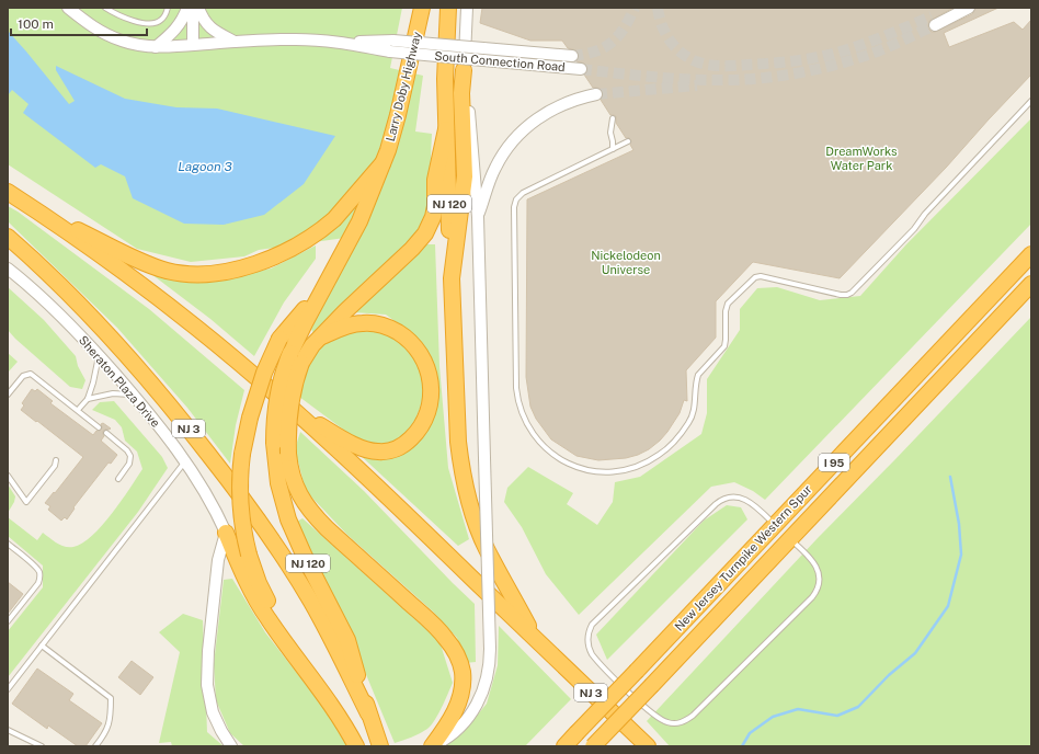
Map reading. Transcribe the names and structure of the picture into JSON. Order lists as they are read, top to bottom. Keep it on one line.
{"streets":{"highway":["Larry Doby Highway","NJ 120","NJ 3","I 95","New Jersey Turnpike Western Spur"],"street":["South Connection Road","Sheraton Plaza Drive"]},"crossings":[["Larry Doby Highway","NJ 120"],["NJ 120","NJ 3"]],"water":["Lagoon 3"],"parks":["DreamWorks Water Park","Nickelodeon Universe"],"scale_bar":"100 m"}
